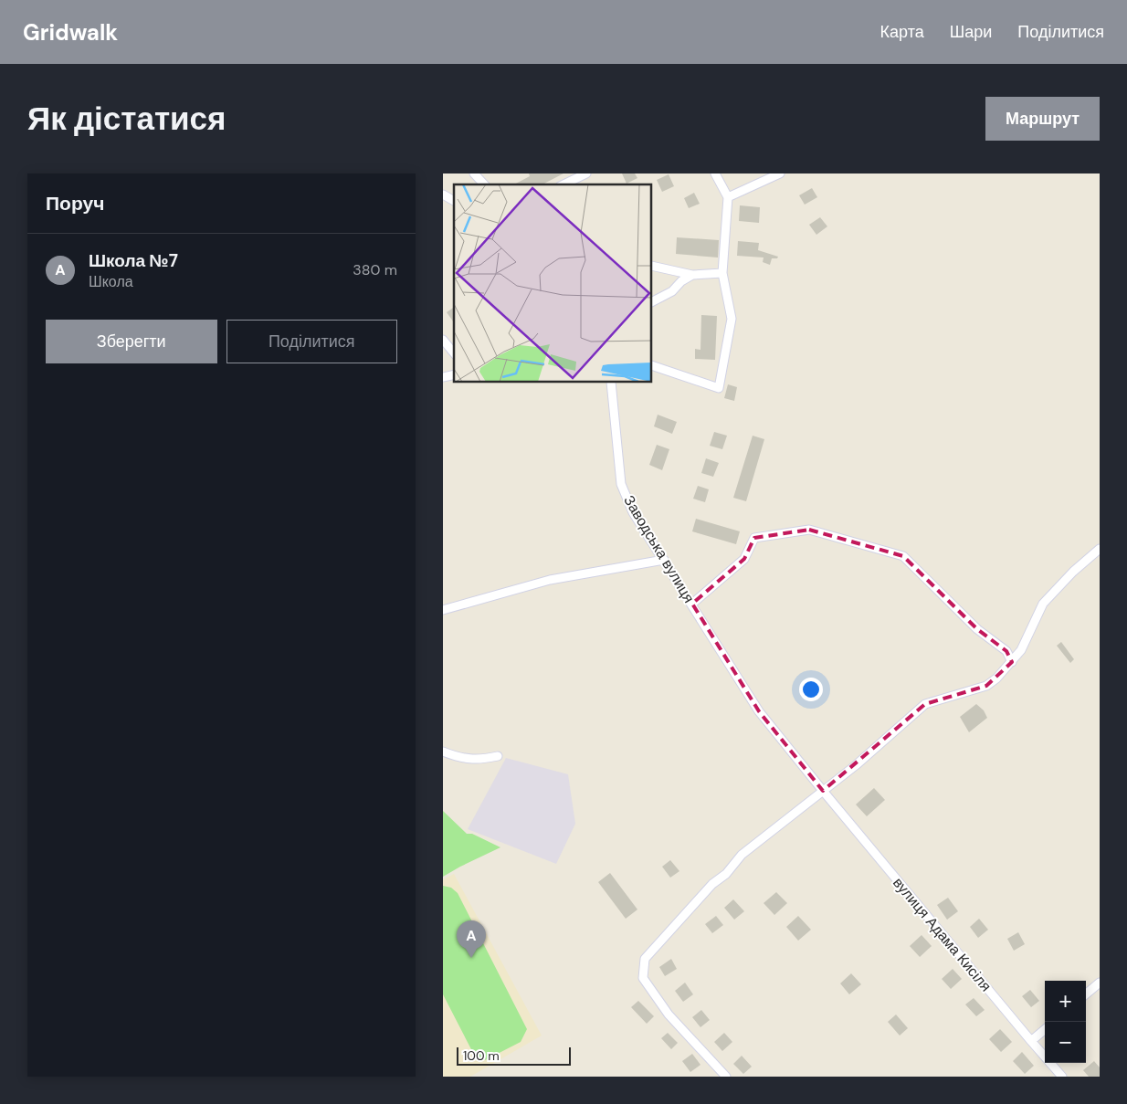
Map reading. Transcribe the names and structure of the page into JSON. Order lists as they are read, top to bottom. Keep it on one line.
{"streets":{"street":["Заводська вулиця","вулиця Адама Кисіля"]},"crossings":[["Заводська вулиця","вулиця Адама Кисіля"]],"scale_bar":"100 m","page":{"header":"Gridwalk","nav":["Карта","Шари","Поділитися"],"buttons":["Маршрут",["Зберегти","Поділитися"]],"title":"Як дістатися","heading":"Поруч","list":[{"mark":"A","name":"Школа №7","note":"Школа","value":"380 m"}],"pins":"A","map_buttons":["+","−"],"scale":"100 m"}}
